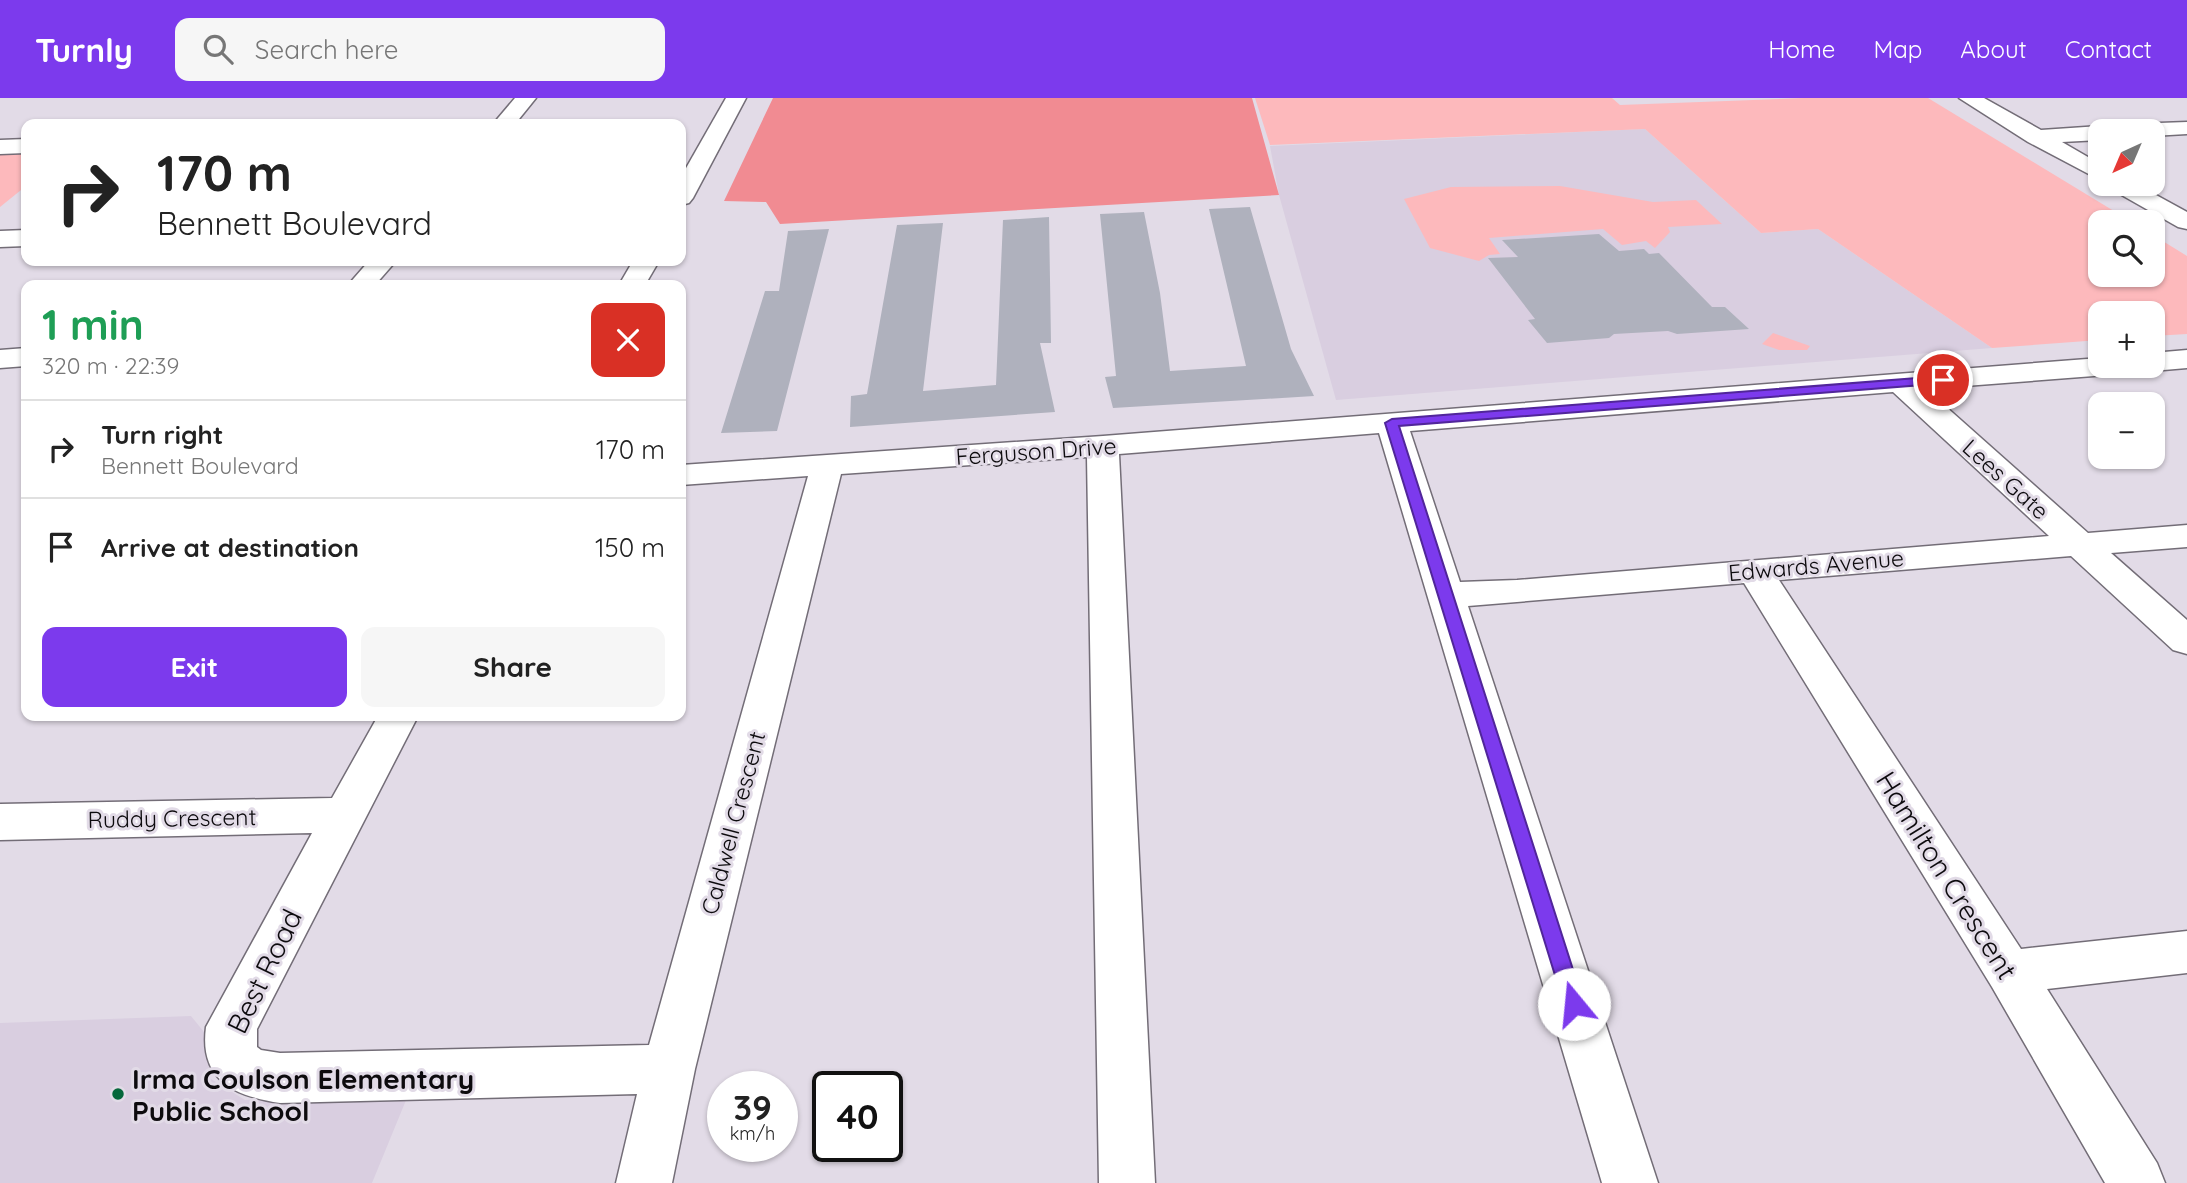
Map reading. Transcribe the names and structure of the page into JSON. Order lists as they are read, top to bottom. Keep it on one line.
{"streets":{"street":["Ferguson Drive","Lees Gate","Edwards Avenue","Ruddy Crescent","Caldwell Crescent","Hamilton Crescent","Best Road"]},"crossings":[["Ferguson Drive","Lees Gate"],["Ferguson Drive","Caldwell Crescent"],["Lees Gate","Edwards Avenue"],["Edwards Avenue","Hamilton Crescent"],["Ruddy Crescent","Best Road"],["Caldwell Crescent","Best Road"]],"places":["Irma Coulson Elementary Public School"],"north":"bottom left","page":{"header":"Turnly","search":"Search here","nav":["Home","Map","About","Contact"],"map_buttons":["+","−"],"turn":["170 m","Bennett Boulevard"],"heading":["1 min","320 m · 22:39"],"list":[{"name":"Turn right","note":"Bennett Boulevard","value":"170 m"},{"name":"Arrive at destination","value":"150 m"}],"buttons":["Exit","Share"],"speed":"39 km/h","limit":"40"}}
